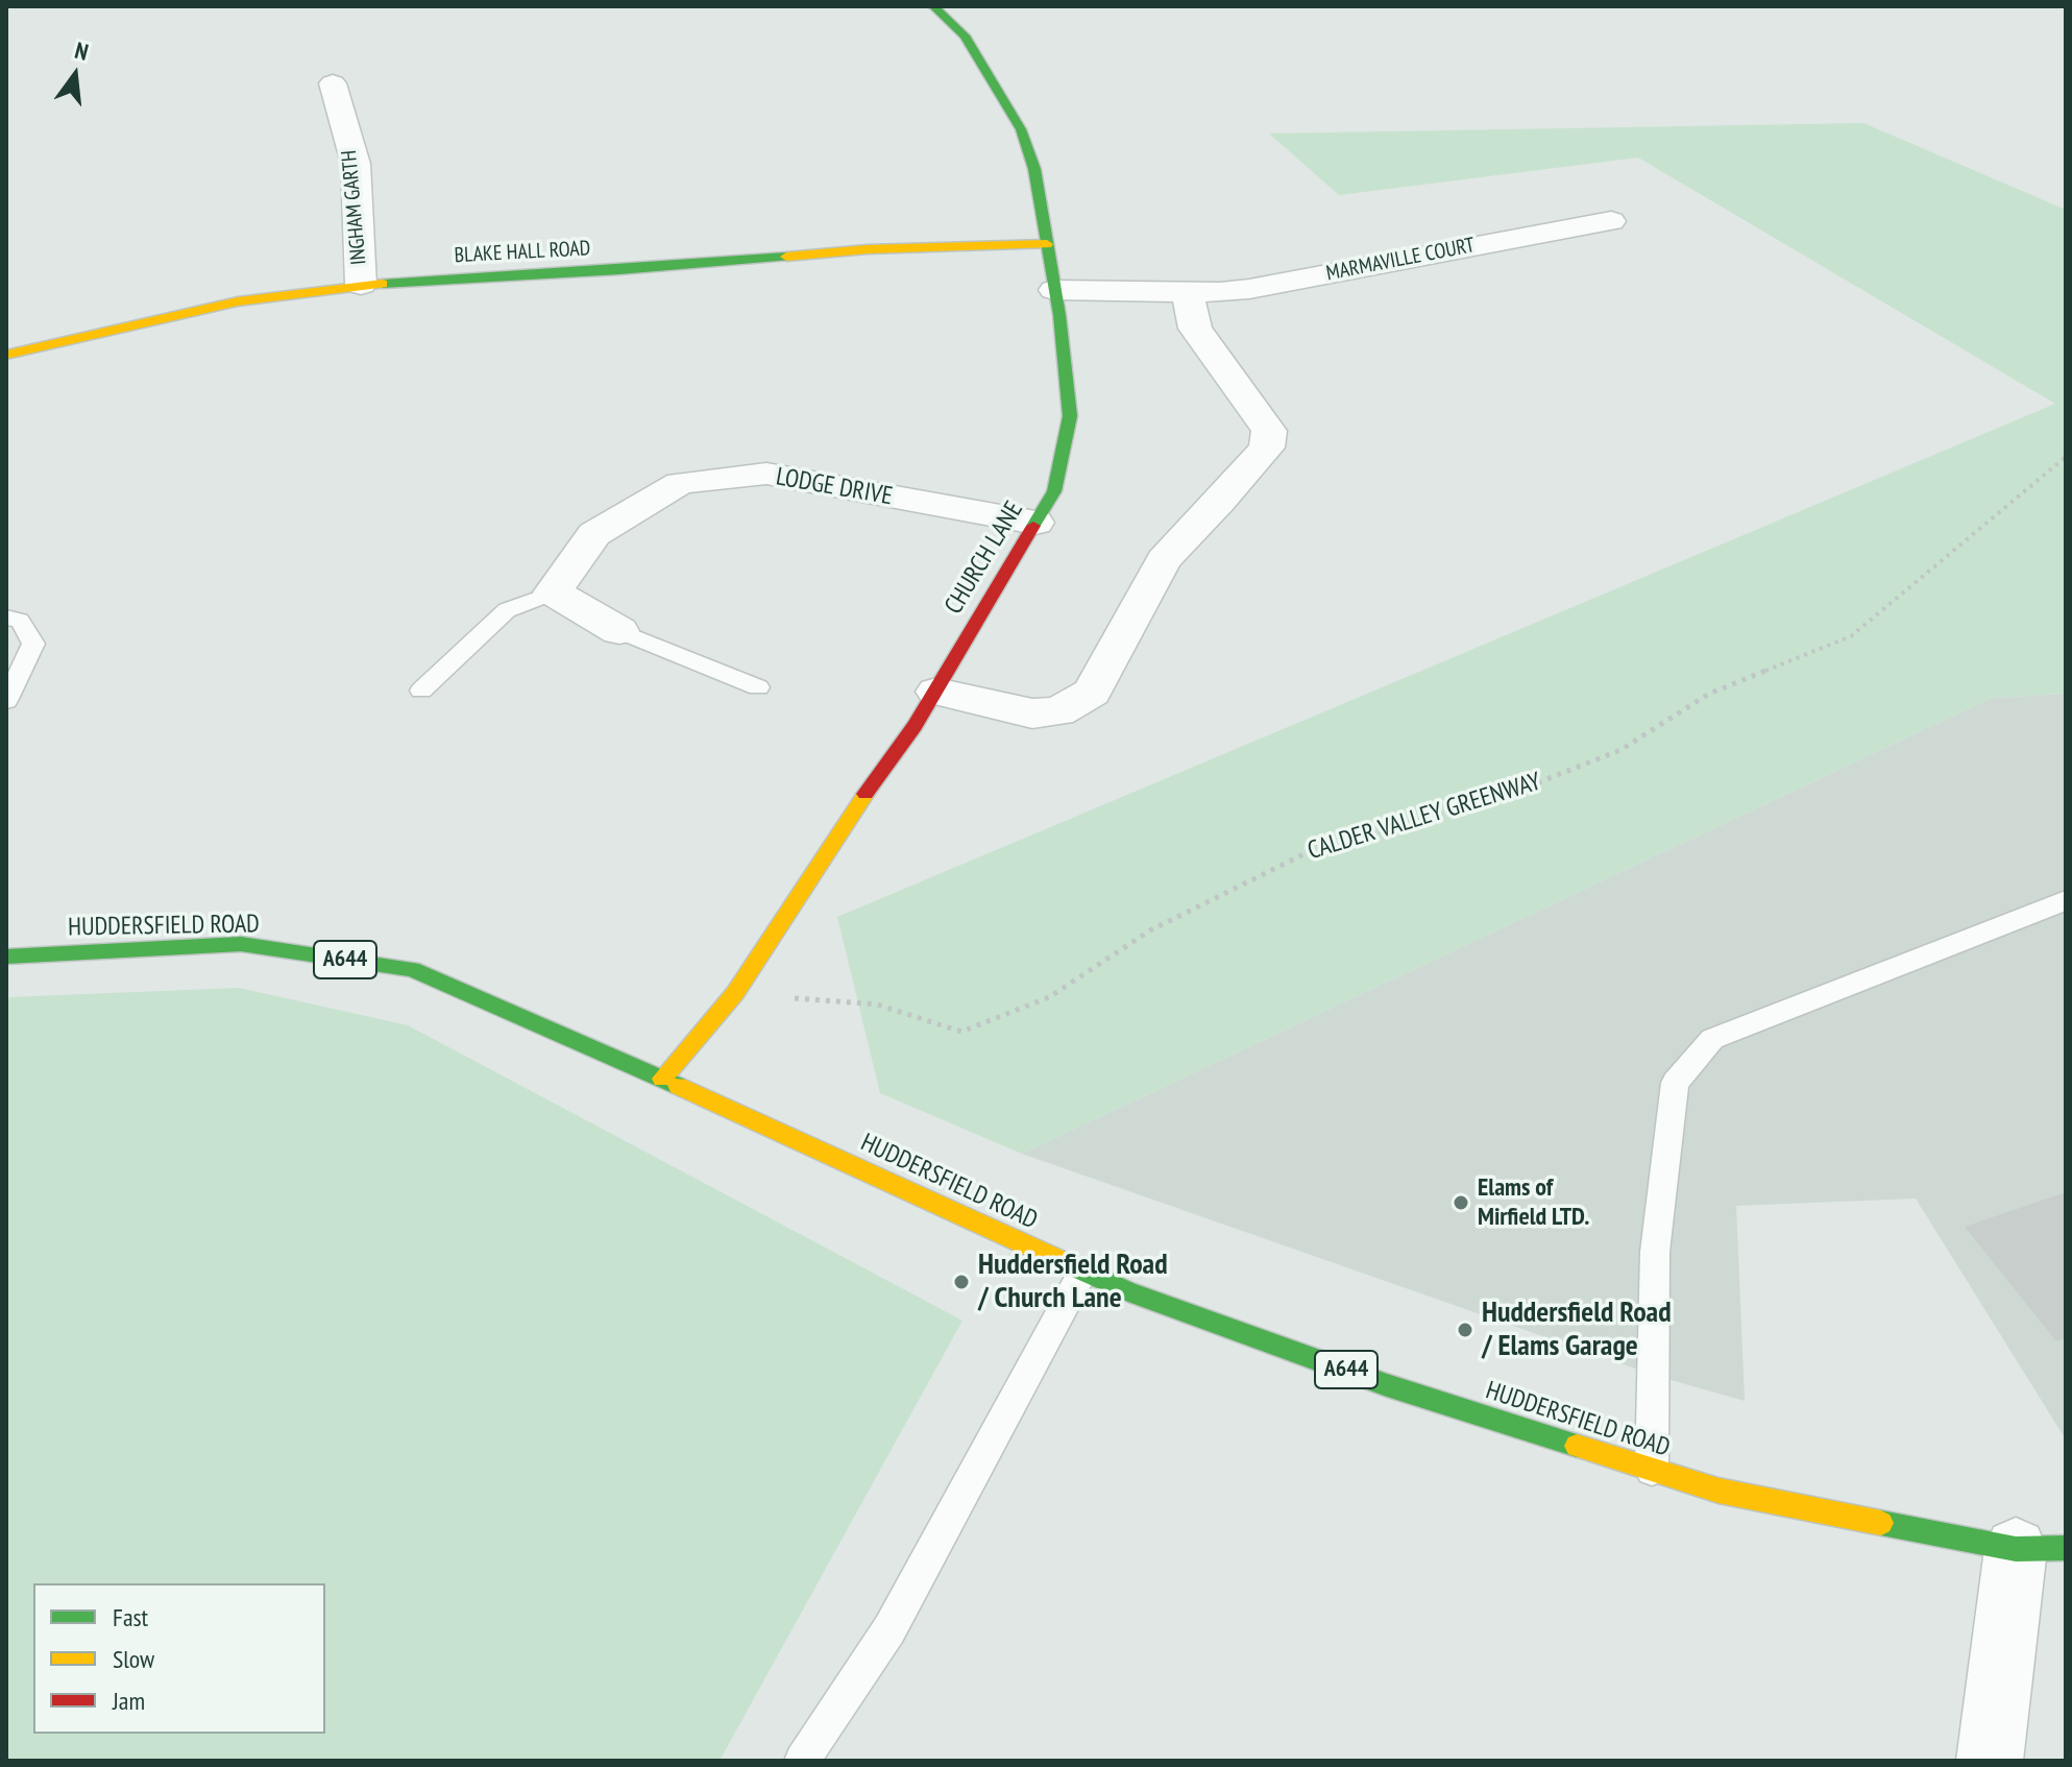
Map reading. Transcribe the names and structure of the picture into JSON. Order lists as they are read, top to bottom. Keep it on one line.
{"streets":{"main road":["BLAKE HALL ROAD","CHURCH LANE","HUDDERSFIELD ROAD","A644"],"street":["INGHAM GARTH","MARMAVILLE COURT","LODGE DRIVE"],"path":["CALDER VALLEY GREENWAY"]},"crossings":[["INGHAM GARTH","BLAKE HALL ROAD"],["BLAKE HALL ROAD","CHURCH LANE"],["MARMAVILLE COURT","CHURCH LANE"],["LODGE DRIVE","CHURCH LANE"],["CHURCH LANE","CALDER VALLEY GREENWAY"],["CHURCH LANE","HUDDERSFIELD ROAD"]],"places":["Elams of Mirfield LTD.","Huddersfield Road / Church Lane","Huddersfield Road / Elams Garage"],"legend":["Fast","Slow","Jam"],"north":"top"}
